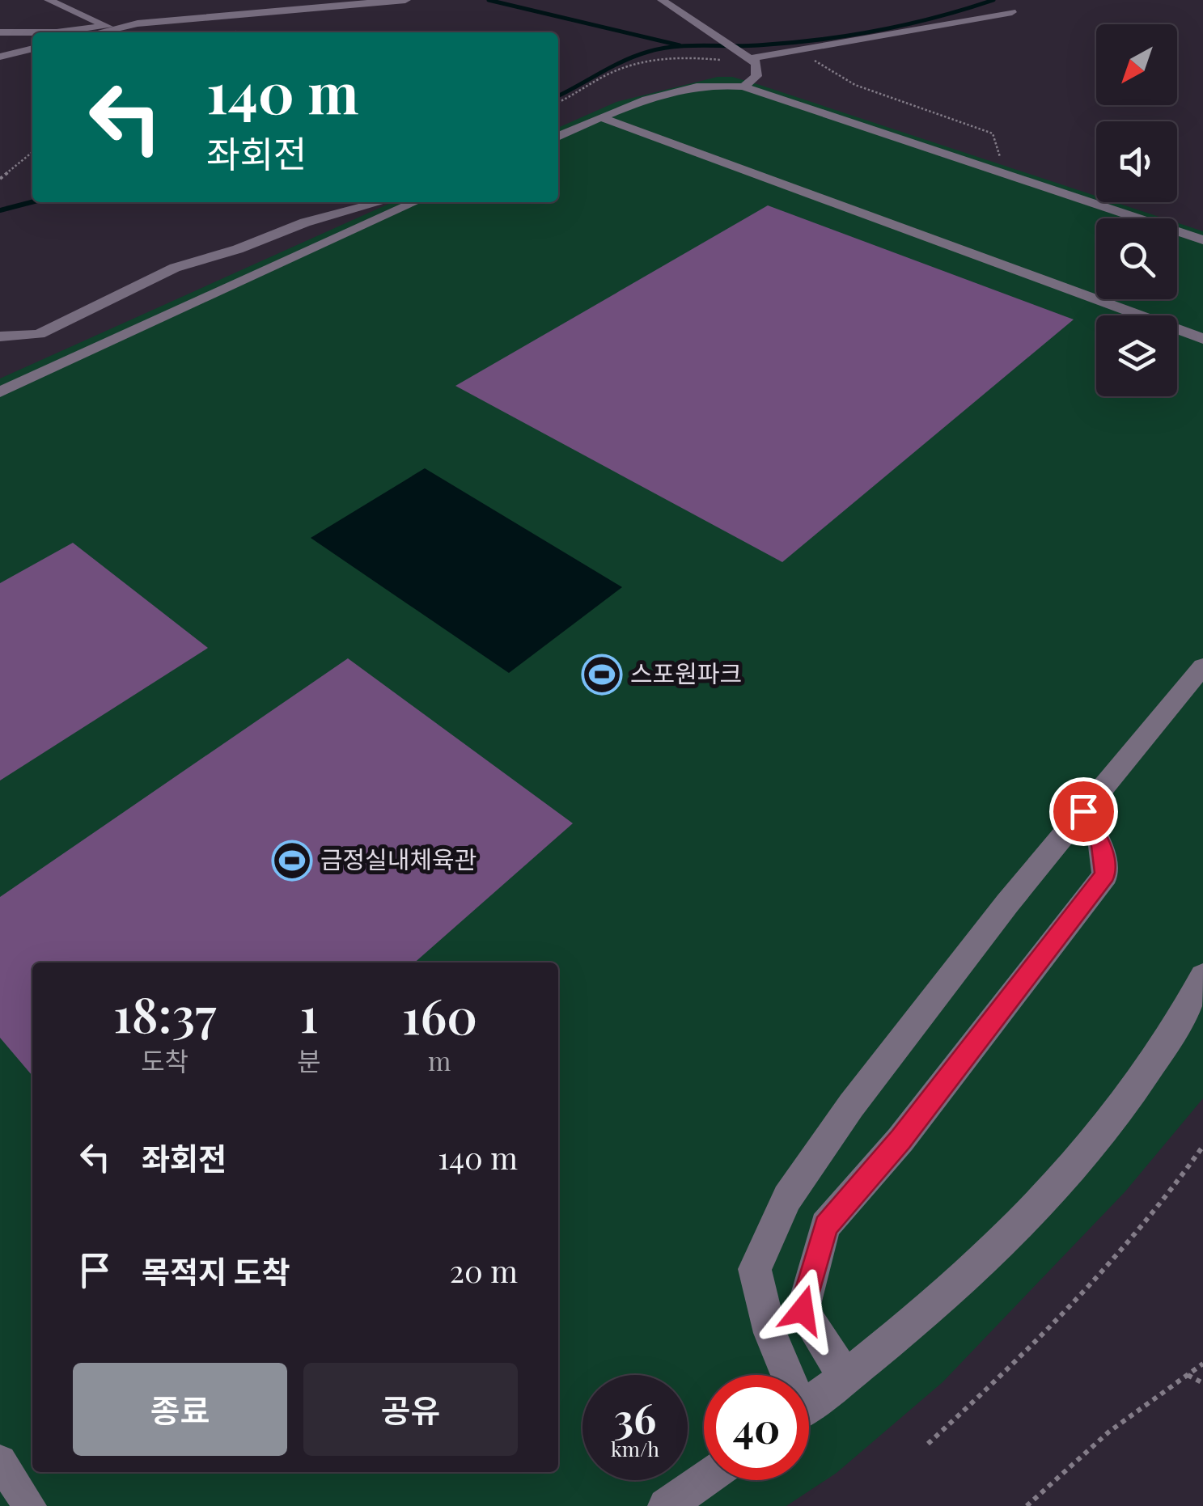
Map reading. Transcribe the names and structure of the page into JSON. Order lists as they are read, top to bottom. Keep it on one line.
{"places":{"sports":["스포원파크","금정실내체육관"]},"north":"bottom left","page":{"turn":["140 m","좌회전"],"eta":["18:37","도착","1","분","160","m"],"list":[{"name":"좌회전","value":"140 m"},{"name":"목적지 도착","value":"20 m"}],"buttons":["종료","공유"],"speed":"36 km/h","limit":"40"}}
